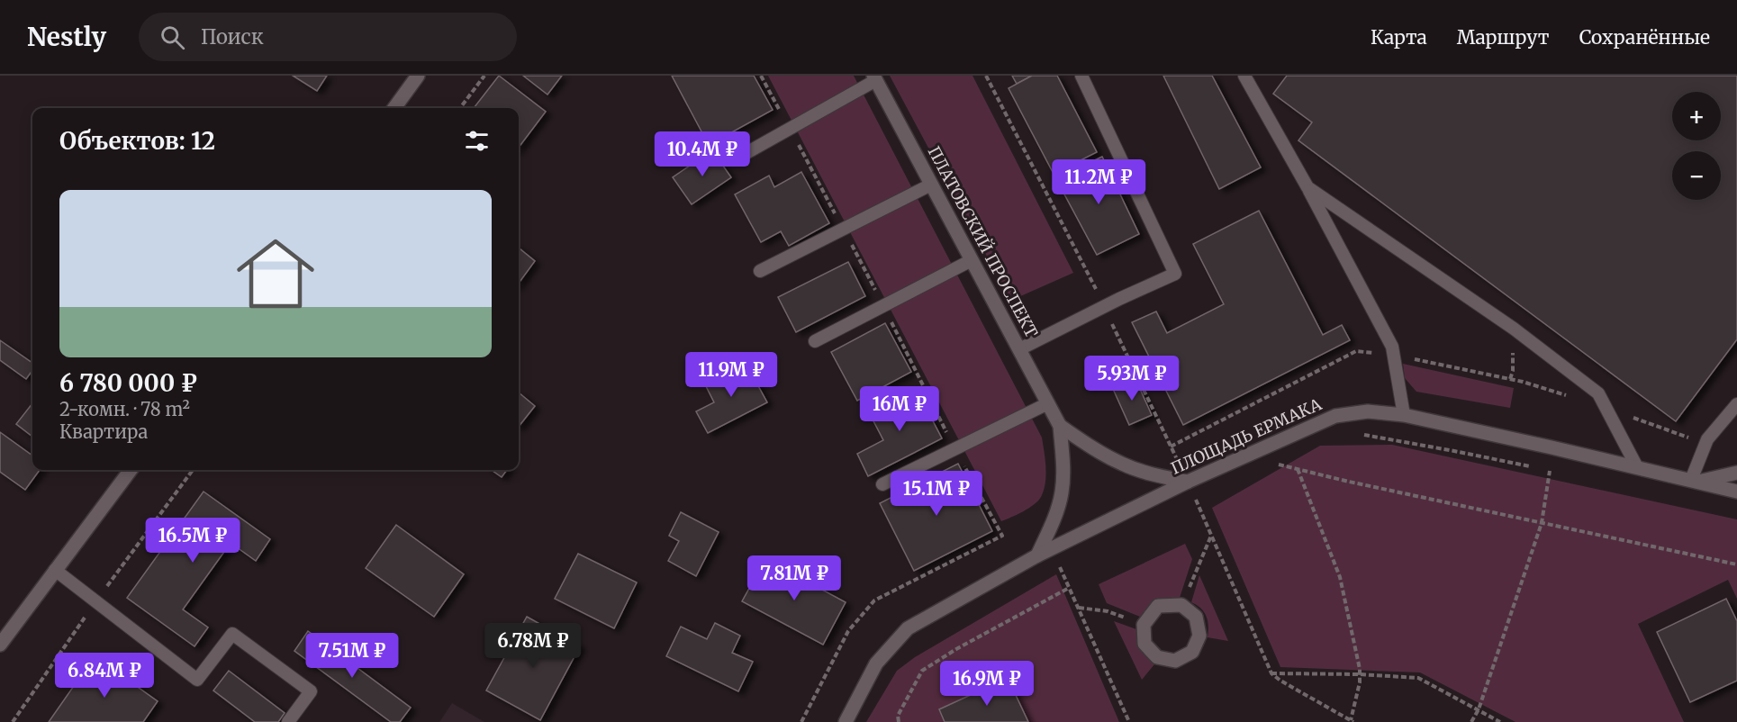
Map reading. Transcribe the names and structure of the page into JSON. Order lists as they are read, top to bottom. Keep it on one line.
{"streets":{"street":["ПЛАТОВСКИЙ ПРОСПЕКТ","ПЛОЩАДЬ ЕРМАКА"]},"crossings":[["ПЛАТОВСКИЙ ПРОСПЕКТ","ПЛОЩАДЬ ЕРМАКА"]],"page":{"header":"Nestly","search":"Поиск","nav":["Карта","Маршрут","Сохранённые"],"map_buttons":["+","−"],"heading":"Объектов: 12","price":["10.4M ₽","11.2M ₽","11.9M ₽","5.93M ₽","16M ₽","15.1M ₽","16.5M ₽","7.81M ₽","6.78M ₽","7.51M ₽","6.84M ₽","16.9M ₽"],"list":[{"name":"6 780 000 ₽","note":"2-комн. · 78 m² · Квартира"}]}}
